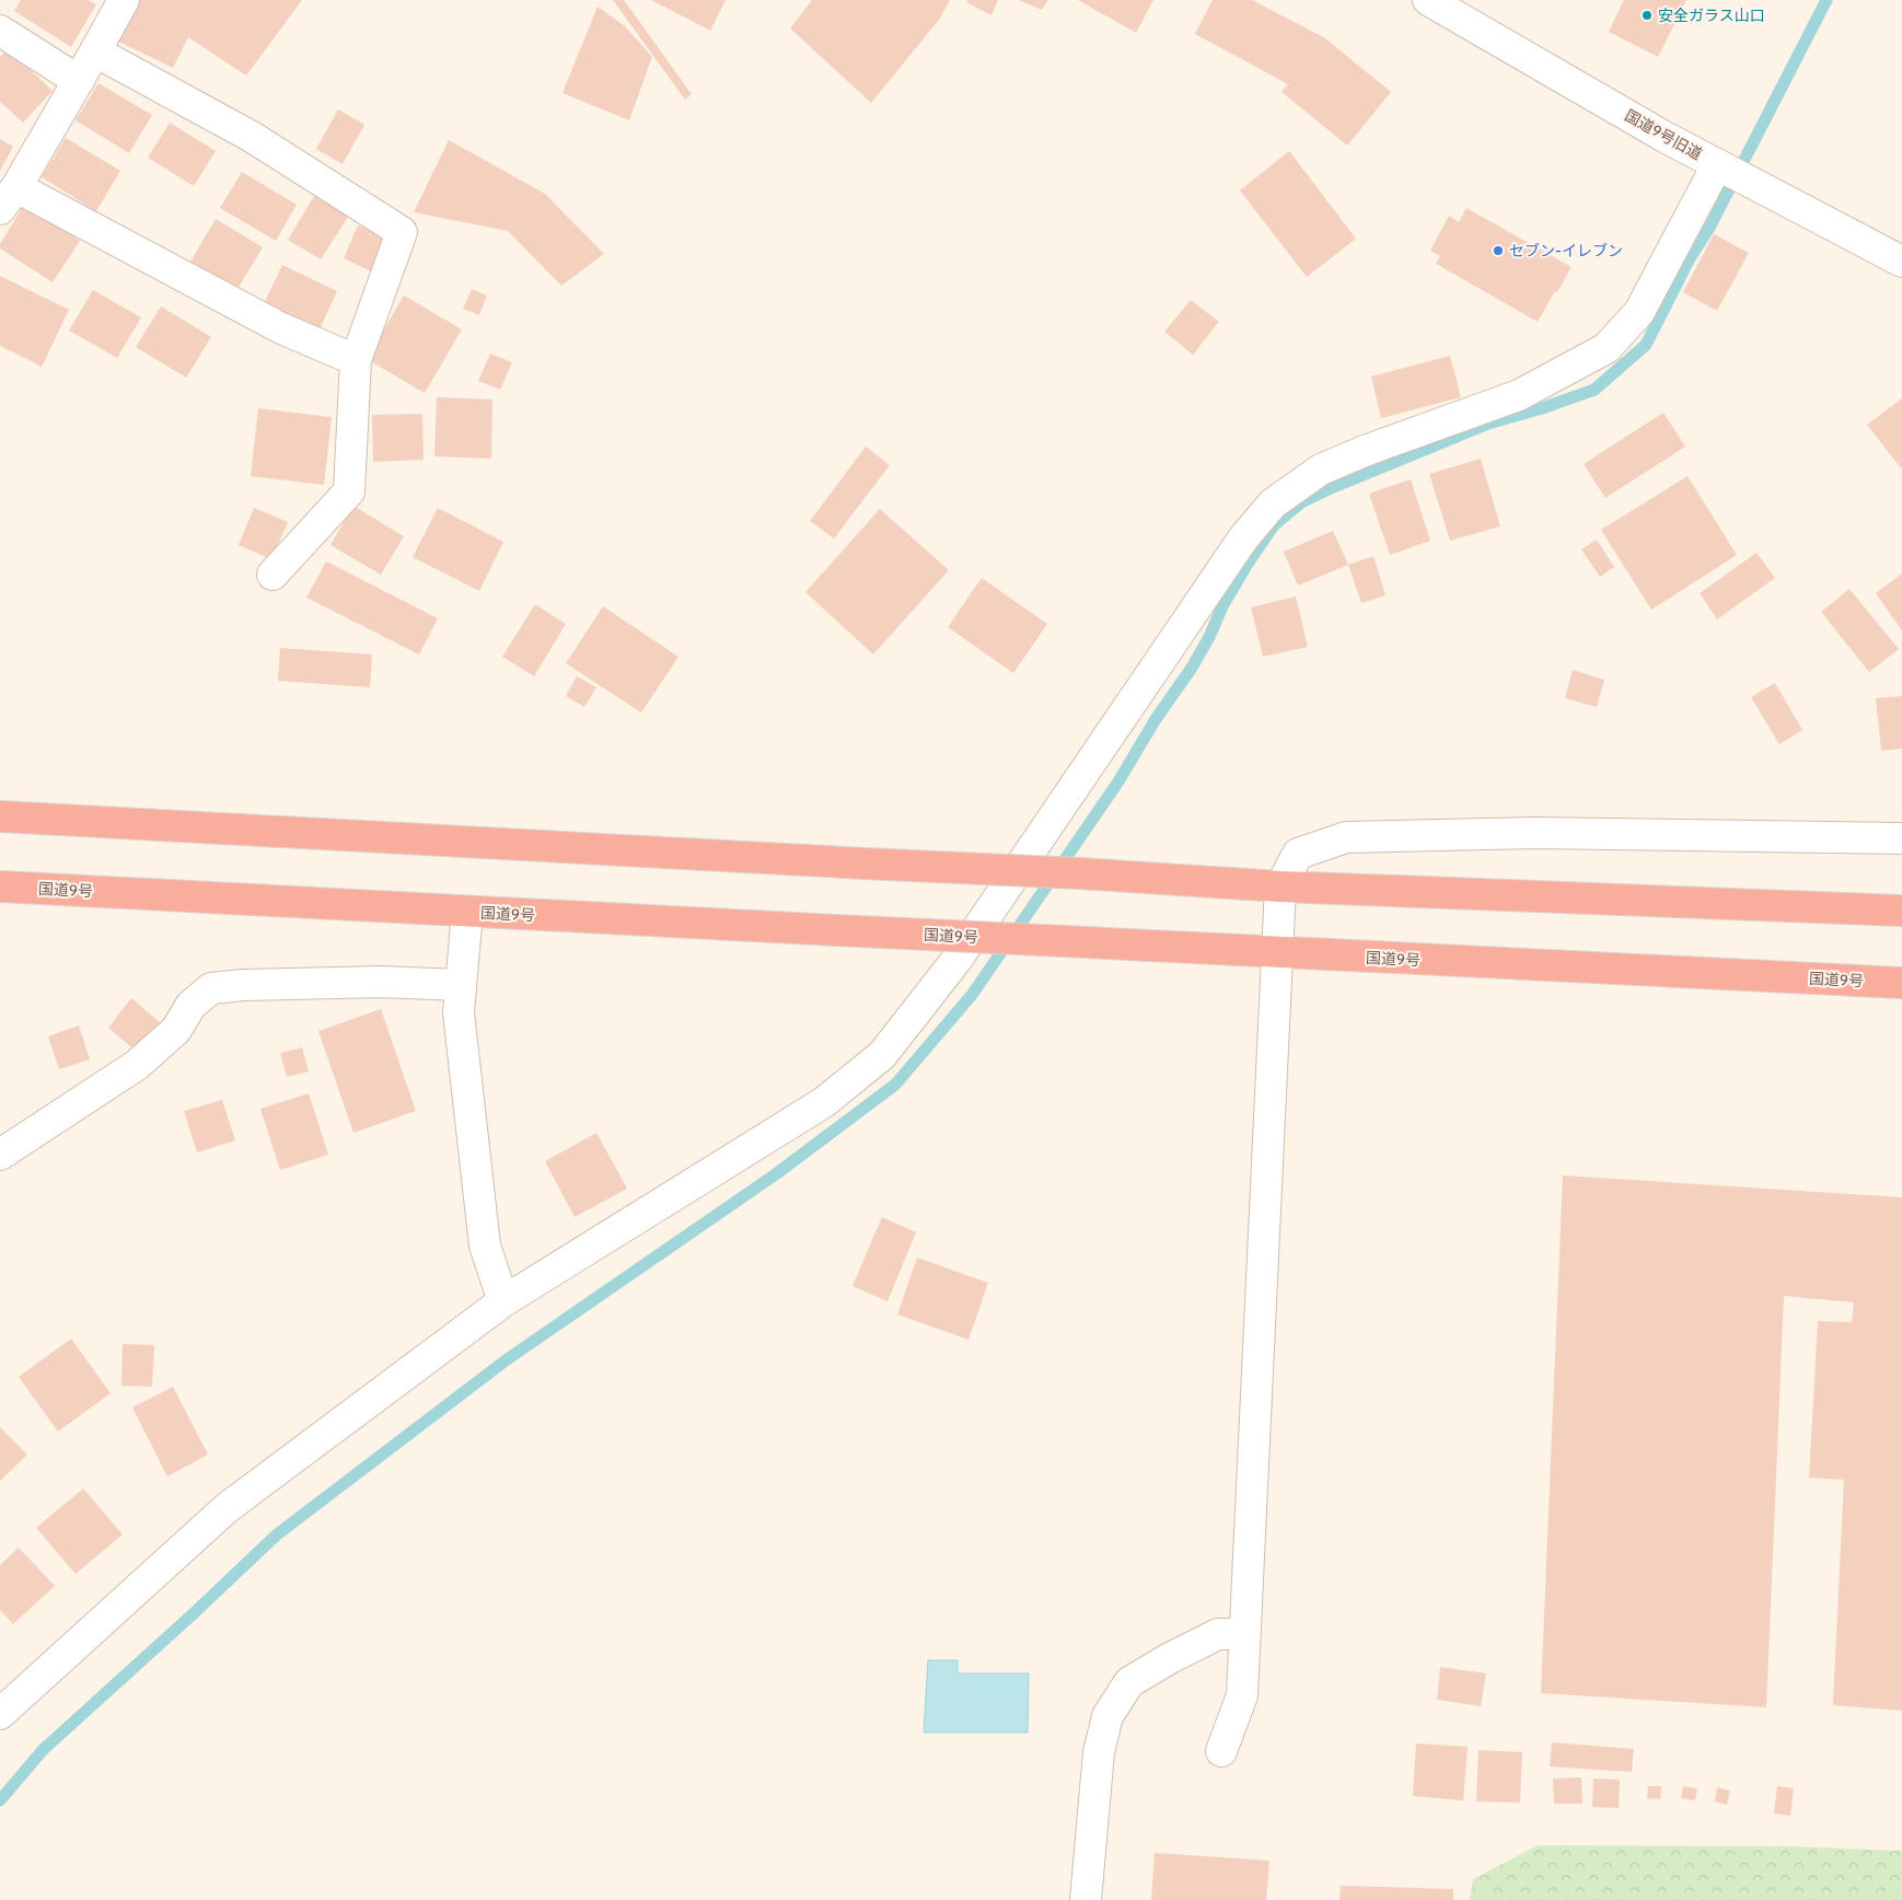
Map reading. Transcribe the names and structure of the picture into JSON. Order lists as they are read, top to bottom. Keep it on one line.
{"streets":{"highway":["国道9号"],"street":["国道9号旧道"]},"places":["安全ガラス山口","セブン-イレブン"]}
